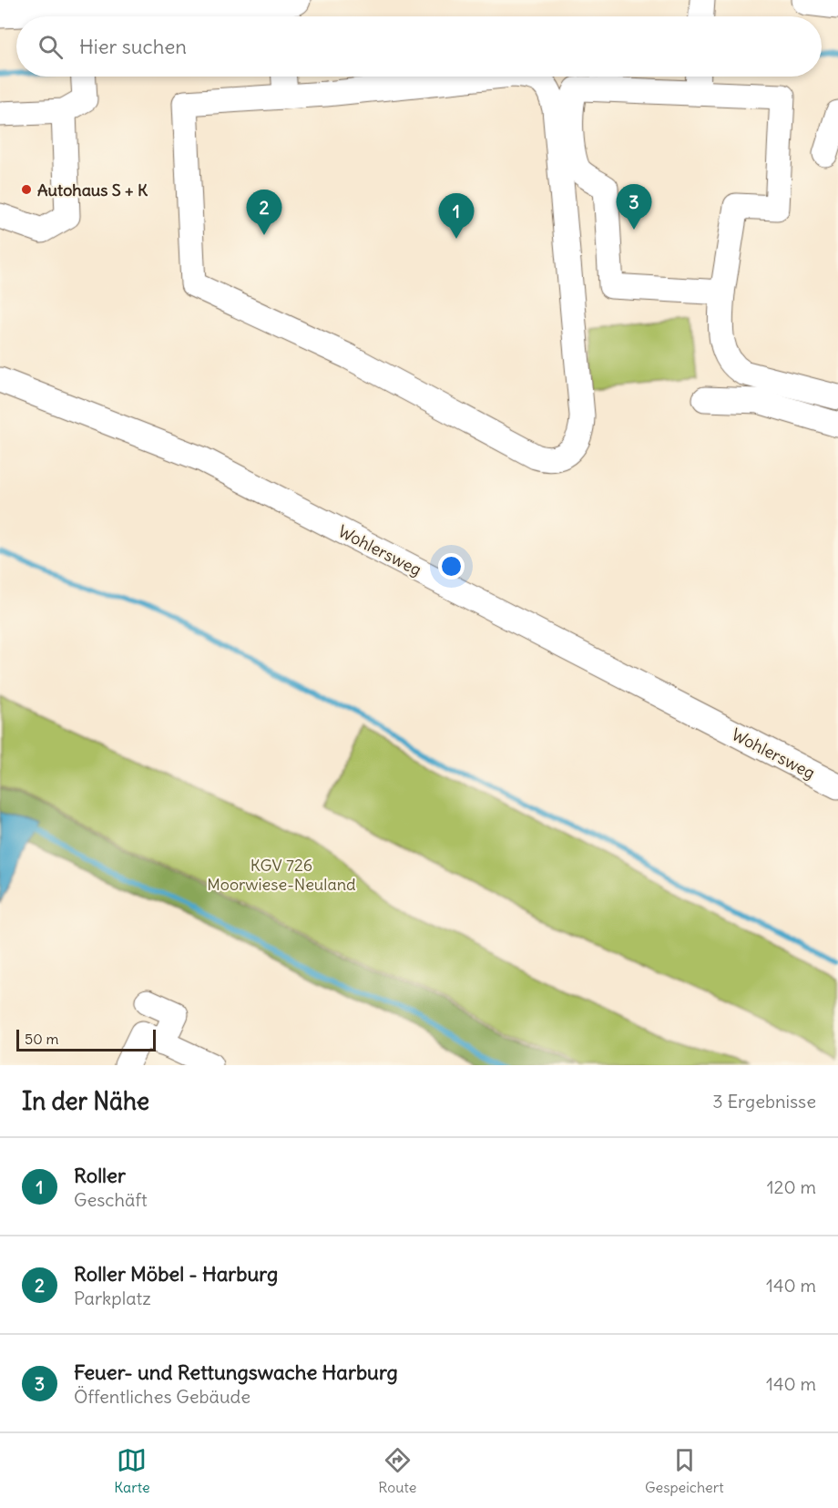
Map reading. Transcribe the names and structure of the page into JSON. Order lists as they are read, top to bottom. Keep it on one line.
{"streets":{"street":["Wohlersweg"]},"parks":["KGV 726 Moorwiese-Neuland"],"places":["Autohaus S + K"],"scale_bar":"50 m","page":{"search":"Hier suchen","pins":["3","2","1"],"scale":"50 m","heading":["In der Nähe","3 Ergebnisse"],"list":[{"mark":"1","name":"Roller","note":"Geschäft","value":"120 m"},{"mark":"2","name":"Roller Möbel - Harburg","note":"Parkplatz","value":"140 m"},{"mark":"3","name":"Feuer- und Rettungswache Harburg","note":"Öffentliches Gebäude","value":"140 m"}],"nav":["Karte","Route","Gespeichert"]}}
